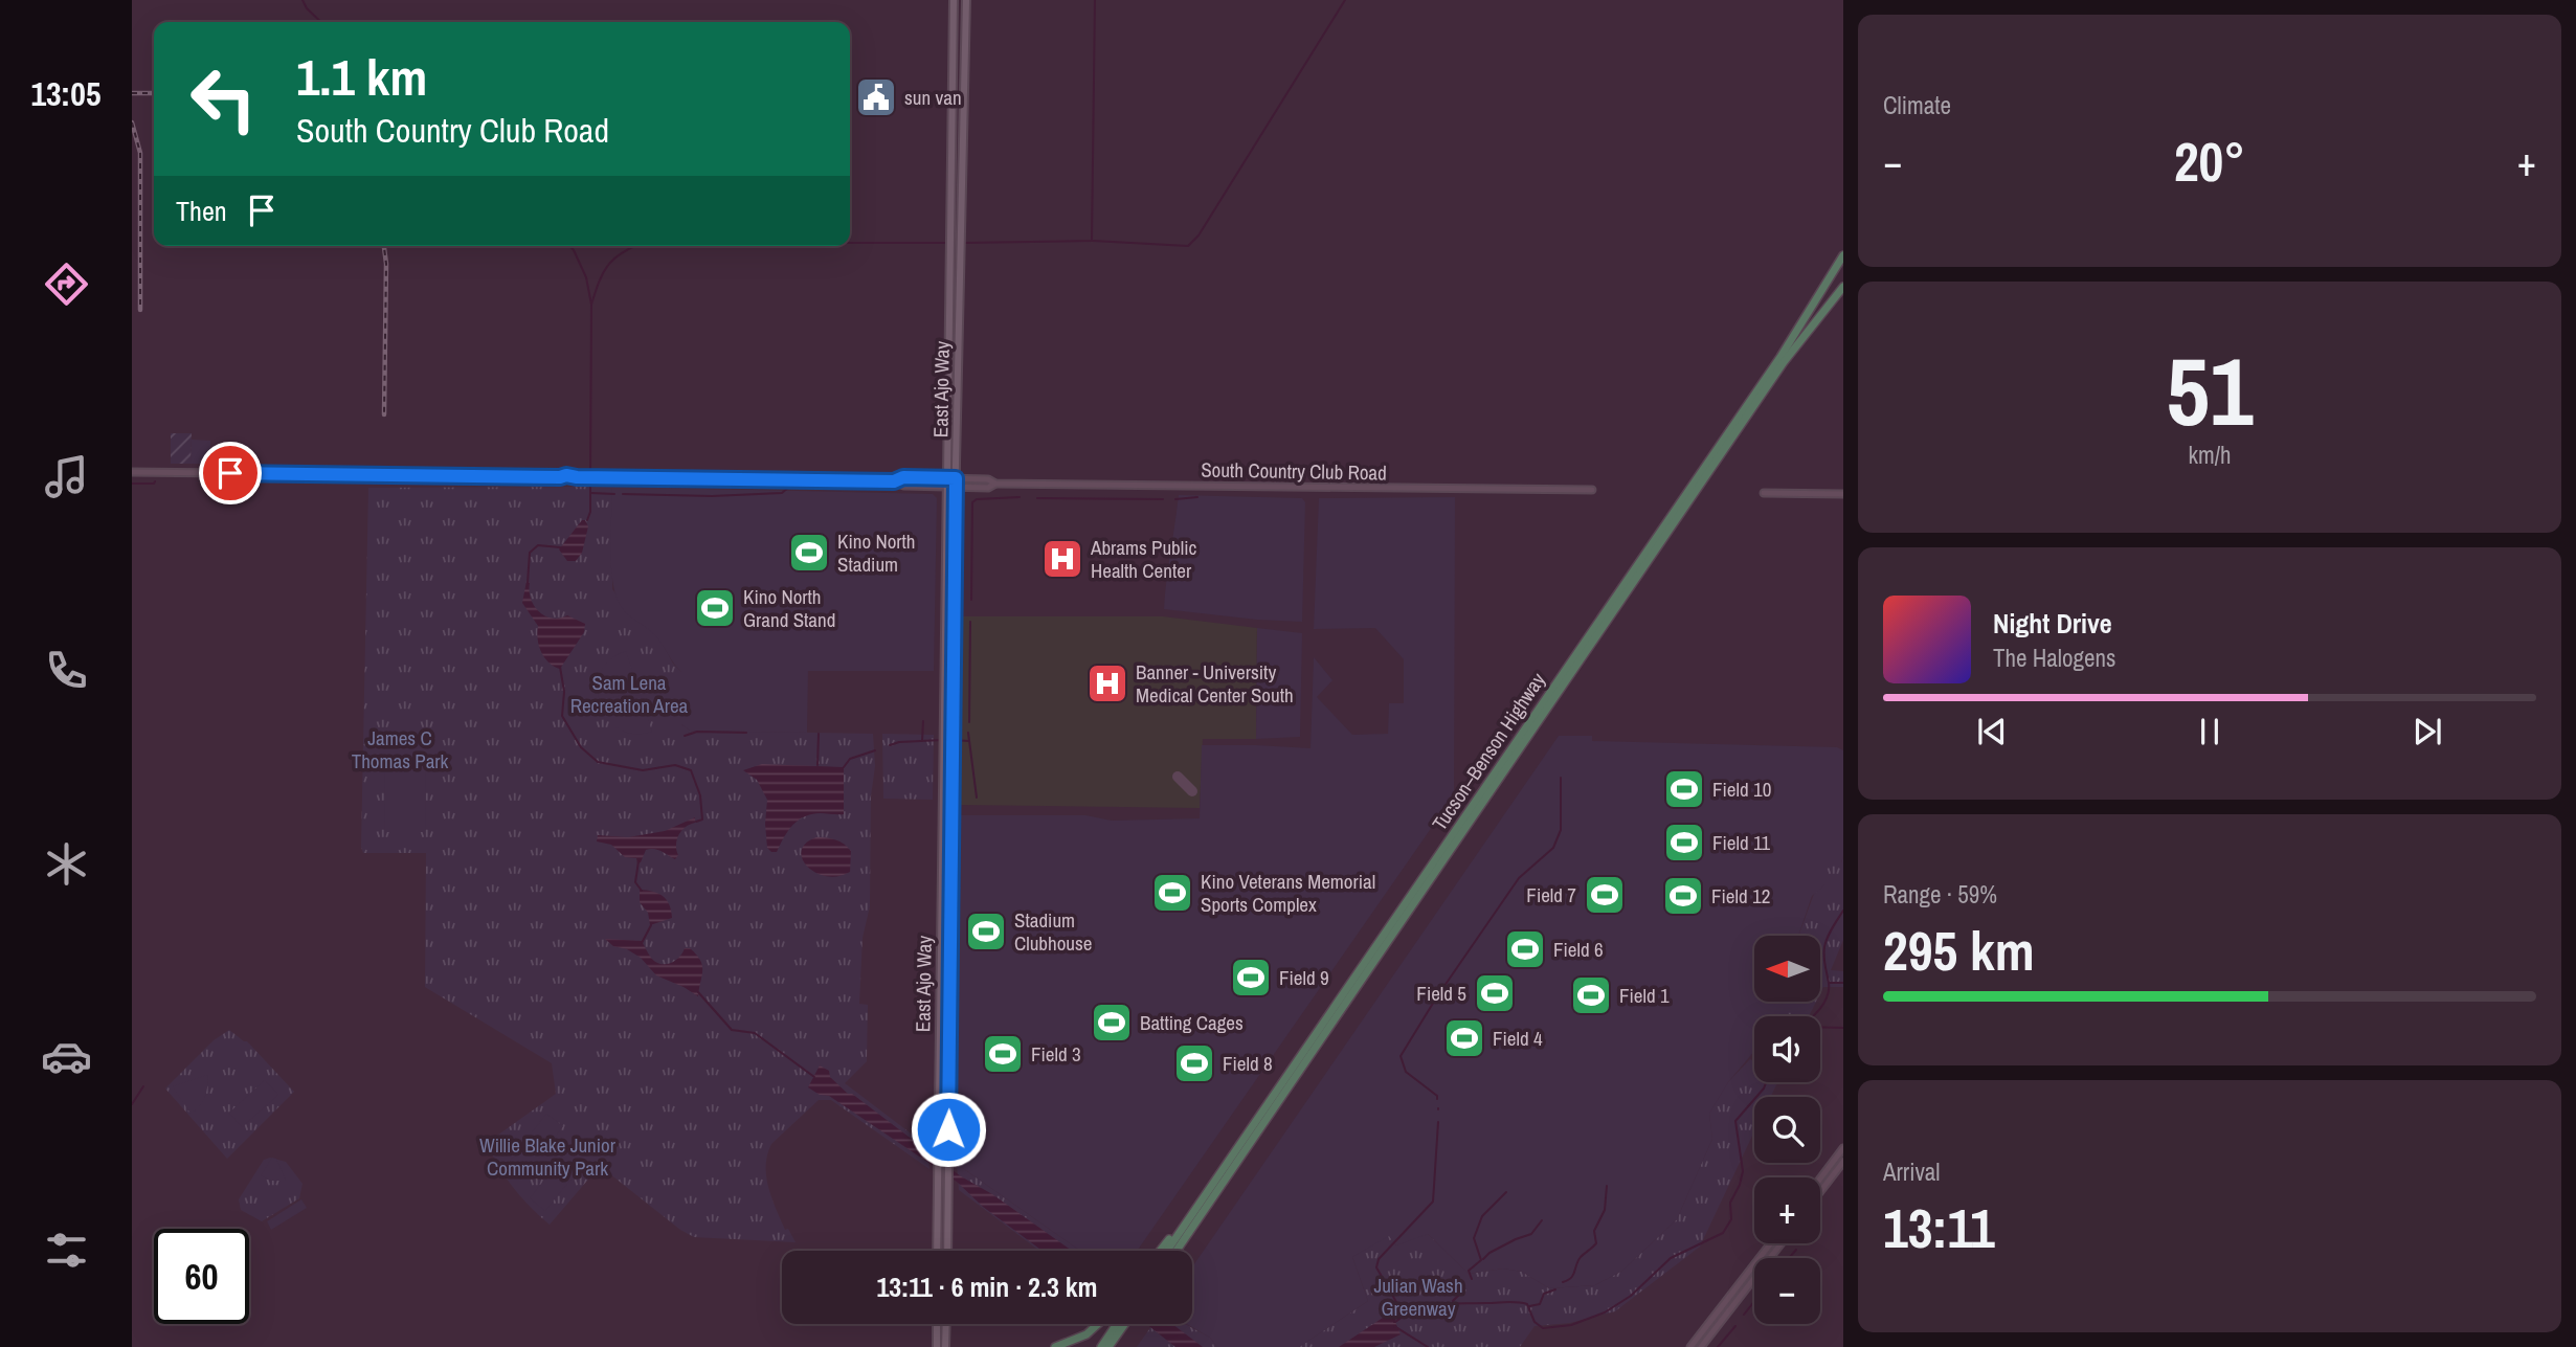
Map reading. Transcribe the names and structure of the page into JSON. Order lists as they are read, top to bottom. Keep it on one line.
{"streets":{"highway":["Tucson–Benson Highway"],"main road":["East Ajo Way"],"street":["South Country Club Road"]},"crossings":[["East Ajo Way","South Country Club Road"]],"parks":["Sam Lena Recreation Area","James C Thomas Park","Willie Blake Junior Community Park","Julian Wash Greenway"],"places":{"public building":["sun van"],"sports":["Kino North Stadium","Kino North Grand Stand","Field 10","Field 11","Kino Veterans Memorial Sports Complex","Field 7","Field 12","Stadium Clubhouse","Field 6","Field 9","Field 5","Field 1","Batting Cages","Field 4","Field 3","Field 8"],"hospital":["Abrams Public Health Center","Banner - University Medical Center South"]},"north":"left","page":{"tabs":"13:05","tile":["Climate",["51","km/h"],["Range · 59%","295 km"],["Arrival","13:11"]],"turn":["1.1 km","South Country Club Road"],"heat":["−","20°","+"],"then":"Then","song":["Night Drive","The Halogens"],"map_buttons":["+","−"],"limit":"60","trip":"13:11 · 6 min · 2.3 km"}}
